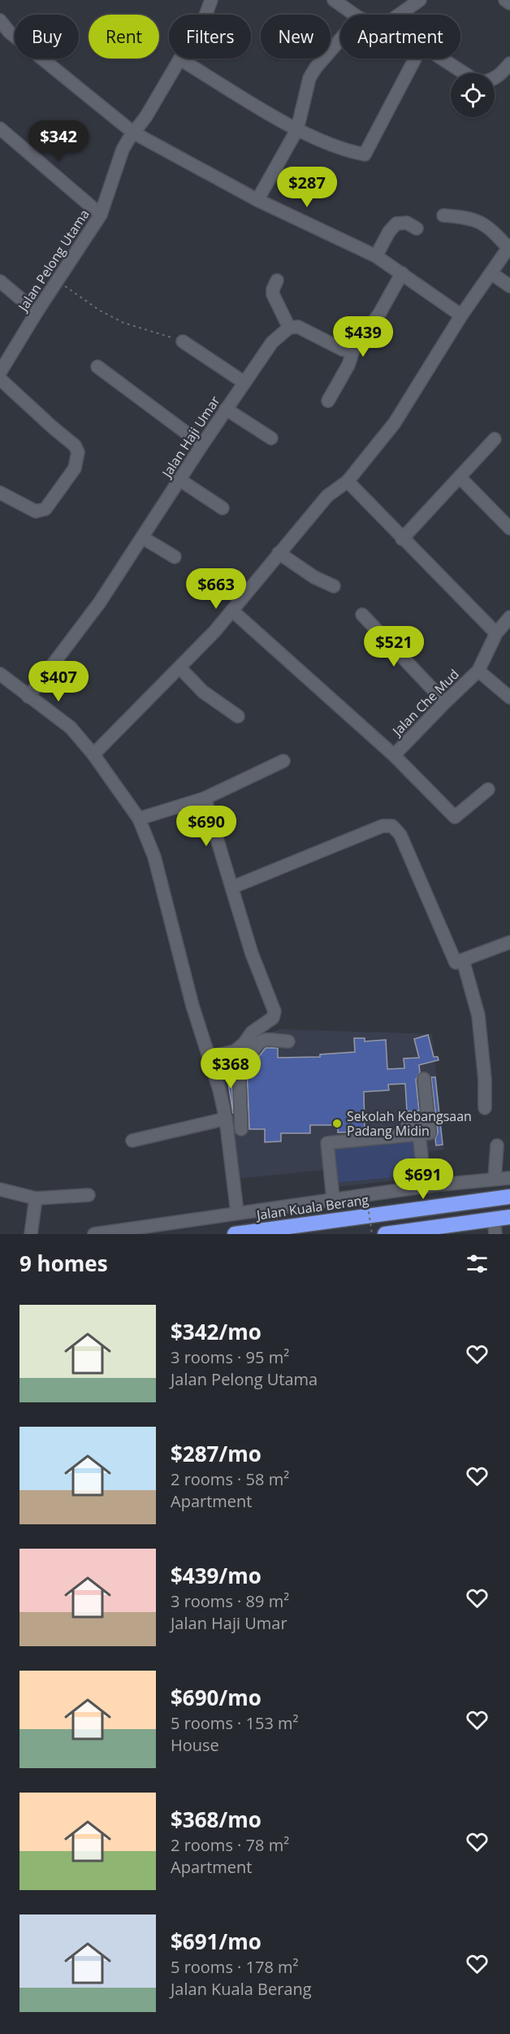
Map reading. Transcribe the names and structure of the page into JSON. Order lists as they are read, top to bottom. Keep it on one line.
{"streets":{"highway":["Jalan Kuala Berang"],"street":["Jalan Pelong Utama","Jalan Haji Umar","Jalan Che Mud"]},"places":["Sekolah Kebangsaan Padang Midin"],"page":{"chip":["Buy","Rent","Filters","New","Apartment"],"price":["$342","$287","$439","$663","$521","$407","$690","$368","$691"],"heading":"9 homes","list":[{"name":"$342/mo","note":"3 rooms · 95 m² · Jalan Pelong Utama"},{"name":"$287/mo","note":"2 rooms · 58 m² · Apartment"},{"name":"$439/mo","note":"3 rooms · 89 m² · Jalan Haji Umar"},{"name":"$690/mo","note":"5 rooms · 153 m² · House"},{"name":"$368/mo","note":"2 rooms · 78 m² · Apartment"},{"name":"$691/mo","note":"5 rooms · 178 m² · Jalan Kuala Berang"}]}}
